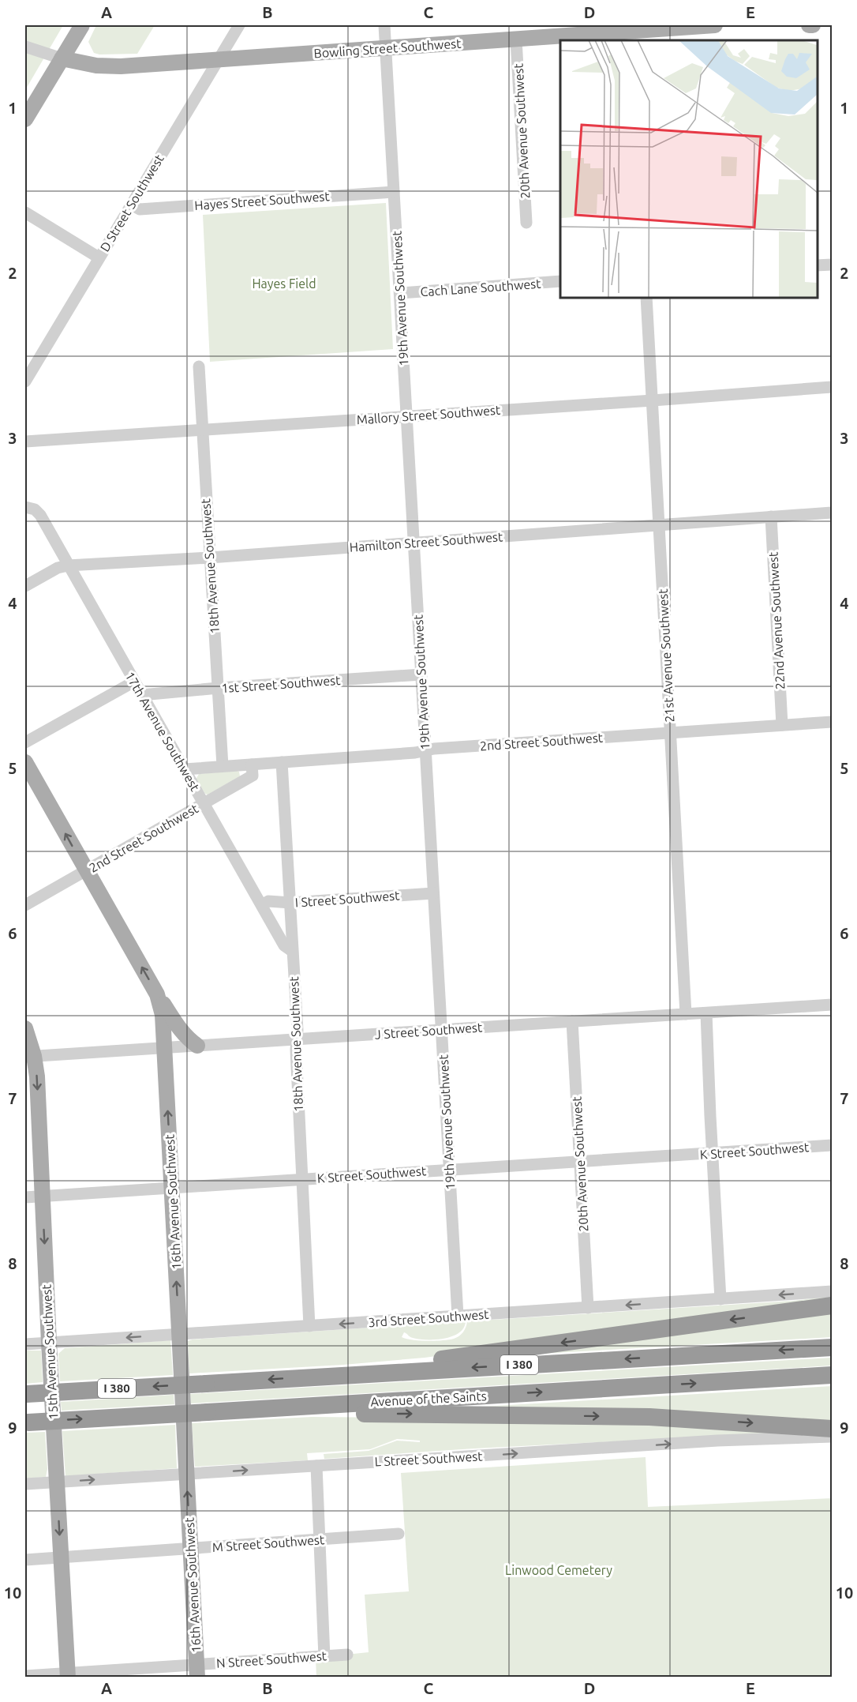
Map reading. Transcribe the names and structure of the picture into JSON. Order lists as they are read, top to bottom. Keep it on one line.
{"streets":{"highway":["I 380","Avenue of the Saints"],"main road":["Bowling Street Southwest","16th Avenue Southwest","15th Avenue Southwest"],"street":["20th Avenue Southwest","Hayes Street Southwest","D Street Southwest","Cach Lane Southwest","19th Avenue Southwest","Mallory Street Southwest","Hamilton Street Southwest","18th Avenue Southwest","22nd Avenue Southwest","21st Avenue Southwest","1st Street Southwest","17th Avenue Southwest","2nd Street Southwest","I Street Southwest","J Street Southwest","K Street Southwest","3rd Street Southwest","L Street Southwest","M Street Southwest","N Street Southwest"]},"crossings":[["Bowling Street Southwest","20th Avenue Southwest"],["Bowling Street Southwest","D Street Southwest"],["Bowling Street Southwest","19th Avenue Southwest"],["20th Avenue Southwest","J Street Southwest"],["20th Avenue Southwest","K Street Southwest"],["20th Avenue Southwest","3rd Street Southwest"],["Hayes Street Southwest","D Street Southwest"],["Hayes Street Southwest","19th Avenue Southwest"],["Cach Lane Southwest","19th Avenue Southwest"],["19th Avenue Southwest","Mallory Street Southwest"],["19th Avenue Southwest","Hamilton Street Southwest"],["19th Avenue Southwest","1st Street Southwest"],["19th Avenue Southwest","2nd Street Southwest"],["19th Avenue Southwest","I Street Southwest"],["19th Avenue Southwest","J Street Southwest"],["19th Avenue Southwest","K Street Southwest"],["19th Avenue Southwest","3rd Street Southwest"],["Mallory Street Southwest","18th Avenue Southwest"],["Mallory Street Southwest","21st Avenue Southwest"],["Hamilton Street Southwest","18th Avenue Southwest"],["Hamilton Street Southwest","22nd Avenue Southwest"],["Hamilton Street Southwest","21st Avenue Southwest"],["Hamilton Street Southwest","17th Avenue Southwest"],["18th Avenue Southwest","1st Street Southwest"],["18th Avenue Southwest","17th Avenue Southwest"],["18th Avenue Southwest","2nd Street Southwest"],["18th Avenue Southwest","I Street Southwest"],["18th Avenue Southwest","J Street Southwest"],["18th Avenue Southwest","K Street Southwest"],["18th Avenue Southwest","3rd Street Southwest"],["22nd Avenue Southwest","2nd Street Southwest"],["21st Avenue Southwest","2nd Street Southwest"],["21st Avenue Southwest","J Street Southwest"],["1st Street Southwest","17th Avenue Southwest"],["17th Avenue Southwest","2nd Street Southwest"],["17th Avenue Southwest","I Street Southwest"],["2nd Street Southwest","16th Avenue Southwest"],["J Street Southwest","16th Avenue Southwest"],["J Street Southwest","15th Avenue Southwest"],["K Street Southwest","16th Avenue Southwest"],["K Street Southwest","15th Avenue Southwest"],["16th Avenue Southwest","3rd Street Southwest"],["16th Avenue Southwest","L Street Southwest"],["16th Avenue Southwest","M Street Southwest"],["16th Avenue Southwest","N Street Southwest"],["3rd Street Southwest","15th Avenue Southwest"],["15th Avenue Southwest","L Street Southwest"],["15th Avenue Southwest","M Street Southwest"],["15th Avenue Southwest","N Street Southwest"]],"one_way":["16th Avenue Southwest","3rd Street Southwest","15th Avenue Southwest","L Street Southwest"],"parks":["Hayes Field","Linwood Cemetery"],"grid":{"columns":["A","B","C","D","E"],"rows":["1","2","3","4","5","6","7","8","9","10"]}}
